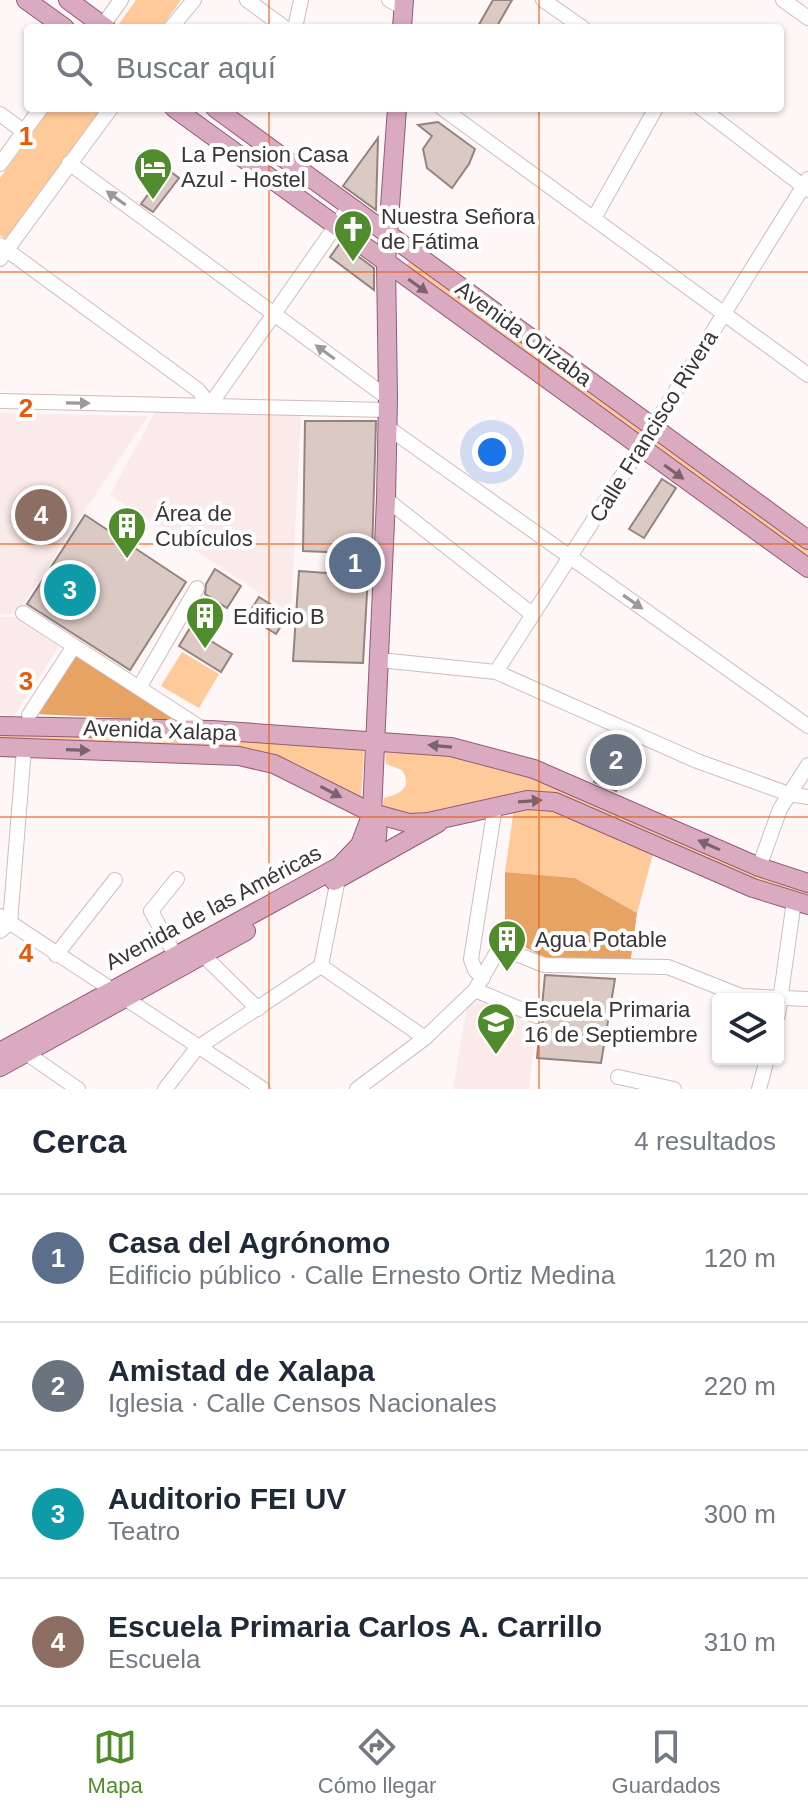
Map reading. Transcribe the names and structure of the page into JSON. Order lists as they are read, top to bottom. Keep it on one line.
{"streets":{"main road":["Avenida Orizaba","Avenida Xalapa","Avenida de las Américas"],"street":["Calle Francisco Rivera"]},"crossings":[["Avenida Orizaba","Calle Francisco Rivera"],["Avenida Xalapa","Avenida de las Américas"]],"places":{"hotel":["La Pension Casa Azul - Hostel"],"church":["Nuestra Señora de Fátima"],"building":["Área de Cubículos","Edificio B","Agua Potable"],"school or university":["Escuela Primaria 16 de Septiembre"]},"page":{"search":"Buscar aquí","pins":["4","1","3","2"],"heading":["Cerca","4 resultados"],"list":[{"mark":"1","name":"Casa del Agrónomo","note":"Edificio público · Calle Ernesto Ortiz Medina","value":"120 m"},{"mark":"2","name":"Amistad de Xalapa","note":"Iglesia · Calle Censos Nacionales","value":"220 m"},{"mark":"3","name":"Auditorio FEI UV","note":"Teatro","value":"300 m"},{"mark":"4","name":"Escuela Primaria Carlos A. Carrillo","note":"Escuela","value":"310 m"}],"nav":["Mapa","Cómo llegar","Guardados"]},"grid":{"rows":["1","2","3","4"]}}
